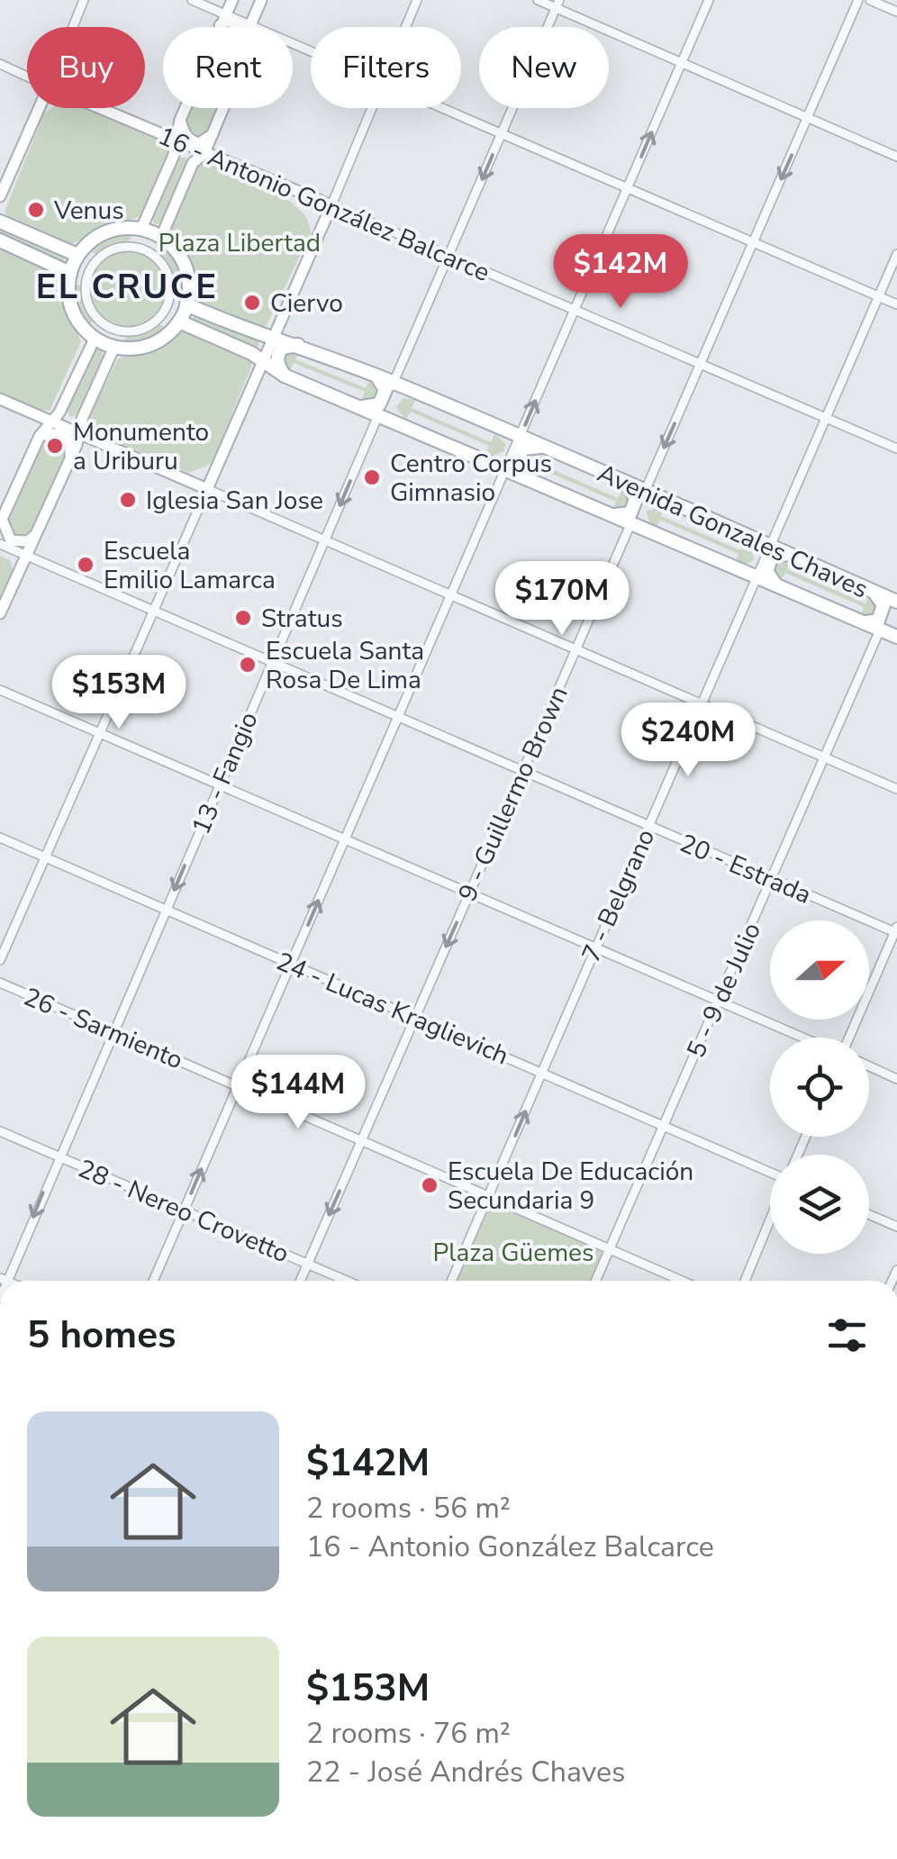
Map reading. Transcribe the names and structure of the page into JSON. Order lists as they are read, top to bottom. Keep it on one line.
{"streets":{"main road":["Avenida Gonzales Chaves"],"street":["16 - Antonio González Balcarce","13 - Fangio","9 - Guillermo Brown","20 - Estrada","7 - Belgrano","5 - 9 de Julio","24 - Lucas Kraglievich","26 - Sarmiento","28 - Nereo Crovetto"]},"crossings":[["16 - Antonio González Balcarce","13 - Fangio"],["16 - Antonio González Balcarce","9 - Guillermo Brown"],["16 - Antonio González Balcarce","7 - Belgrano"],["Avenida Gonzales Chaves","13 - Fangio"],["Avenida Gonzales Chaves","9 - Guillermo Brown"],["Avenida Gonzales Chaves","7 - Belgrano"],["Avenida Gonzales Chaves","5 - 9 de Julio"],["13 - Fangio","20 - Estrada"],["13 - Fangio","24 - Lucas Kraglievich"],["13 - Fangio","26 - Sarmiento"],["13 - Fangio","28 - Nereo Crovetto"],["9 - Guillermo Brown","20 - Estrada"],["9 - Guillermo Brown","24 - Lucas Kraglievich"],["9 - Guillermo Brown","26 - Sarmiento"],["9 - Guillermo Brown","28 - Nereo Crovetto"],["20 - Estrada","7 - Belgrano"],["20 - Estrada","5 - 9 de Julio"],["7 - Belgrano","24 - Lucas Kraglievich"],["7 - Belgrano","26 - Sarmiento"],["5 - 9 de Julio","24 - Lucas Kraglievich"],["5 - 9 de Julio","26 - Sarmiento"]],"one_way":["13 - Fangio","9 - Guillermo Brown"],"districts":["EL CRUCE"],"parks":["Plaza Libertad","Plaza Güemes"],"places":["Venus","Ciervo","Monumento a Uriburu","Centro Corpus Gimnasio","Iglesia San Jose","Escuela Emilio Lamarca","Stratus","Escuela Santa Rosa De Lima","Escuela De Educación Secundaria 9"],"north":"right","page":{"chip":["Buy","Rent","Filters","New"],"price":["$142M","$170M","$153M","$240M","$144M"],"heading":"5 homes","list":[{"name":"$142M","note":"2 rooms · 56 m² · 16 - Antonio González Balcarce"},{"name":"$153M","note":"2 rooms · 76 m² · 22 - José Andrés Chaves"}]}}
